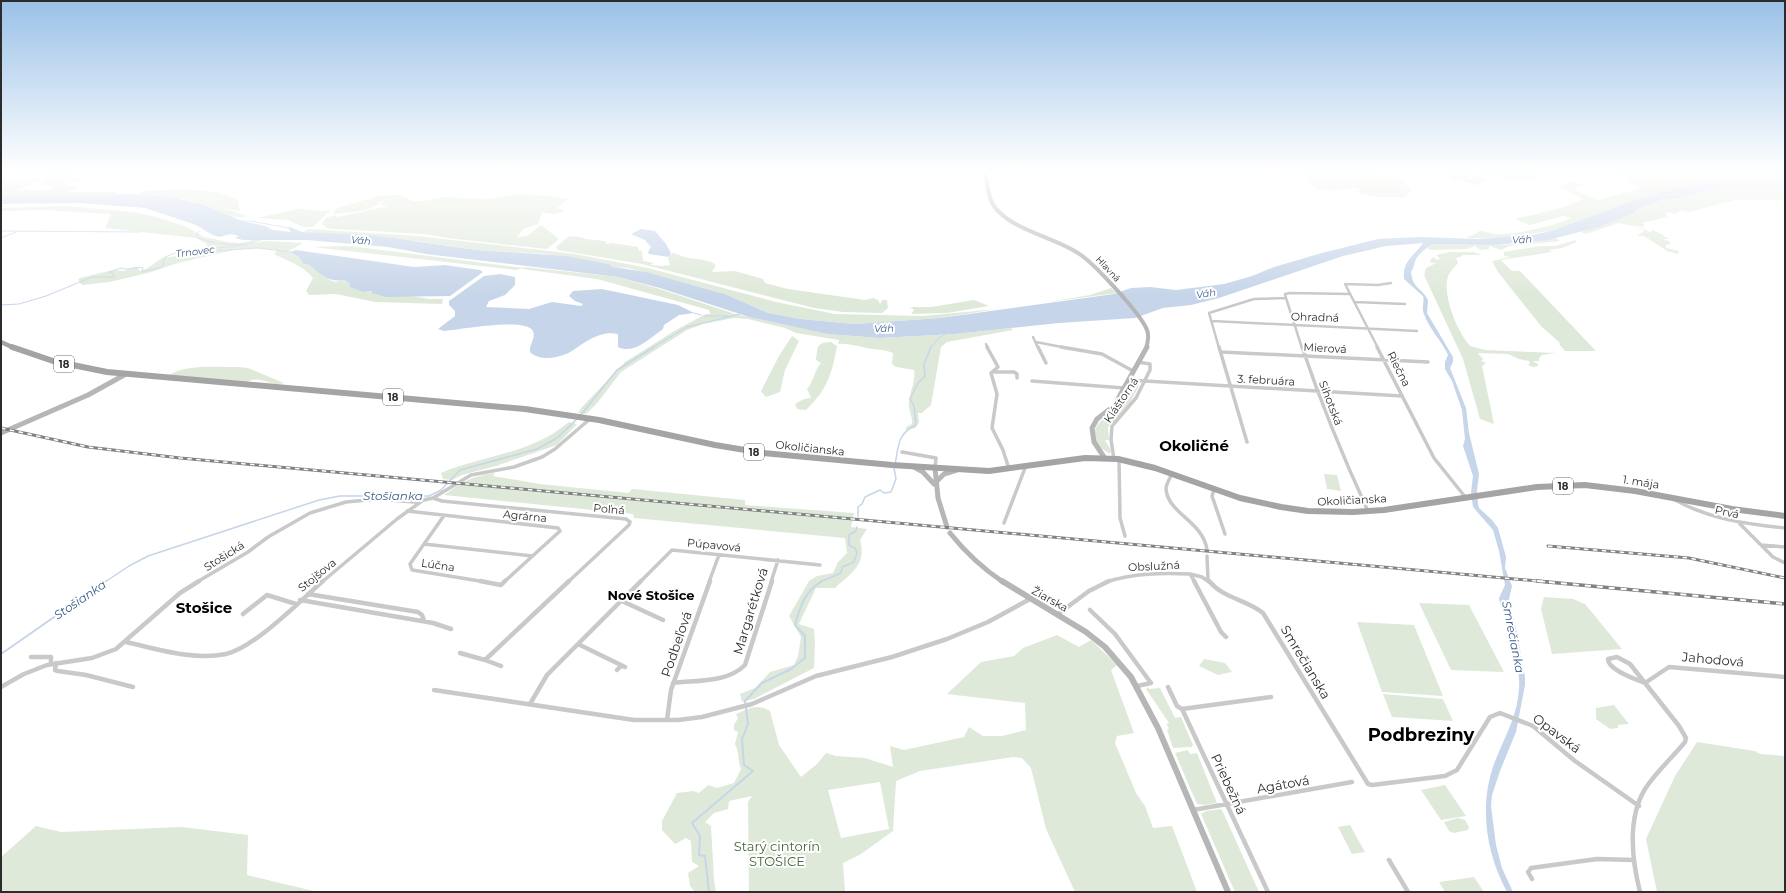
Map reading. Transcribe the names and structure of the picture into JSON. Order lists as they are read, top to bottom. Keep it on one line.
{"streets":{"main road":["18","Okoličianska","1. mája"],"street":["Hlavná","Ohradná","Mierová","Riečna","3. februára","Kláštorná","Sihotská","Poľná","Prvá","Agrárna","Púpavová","Stošická","Lúčna","Obslužná","Stojšova","Žiarska","Margarétková","Podbeľová","Jahodová","Smrečianska","Opavská","Priebežná","Agátová"]},"crossings":[["Hlavná","Kláštorná"],["Ohradná","Riečna"],["Ohradná","Sihotská"],["Mierová","Riečna"],["Mierová","Sihotská"],["18","Okoličianska"],["Riečna","3. februára"],["Riečna","Okoličianska"],["3. februára","Kláštorná"],["3. februára","Sihotská"],["Kláštorná","Okoličianska"],["Sihotská","Okoličianska"],["Okoličianska","1. mája"],["1. mája","Prvá"],["Agrárna","Lúčna"],["Agrárna","Stojšova"],["Púpavová","Margarétková"],["Púpavová","Podbeľová"],["Stošická","Stojšova"],["Obslužná","Žiarska"],["Obslužná","Smrečianska"],["Žiarska","Agátová"],["Margarétková","Podbeľová"],["Smrečianska","Opavská"],["Priebežná","Agátová"]],"districts":["Okoličné","Nové Stošice","Stošice","Podbreziny"],"water":["Váh","Trnovec","Stošianka","Smrečianka"],"parks":["Starý cintorín STOŠICE"]}
